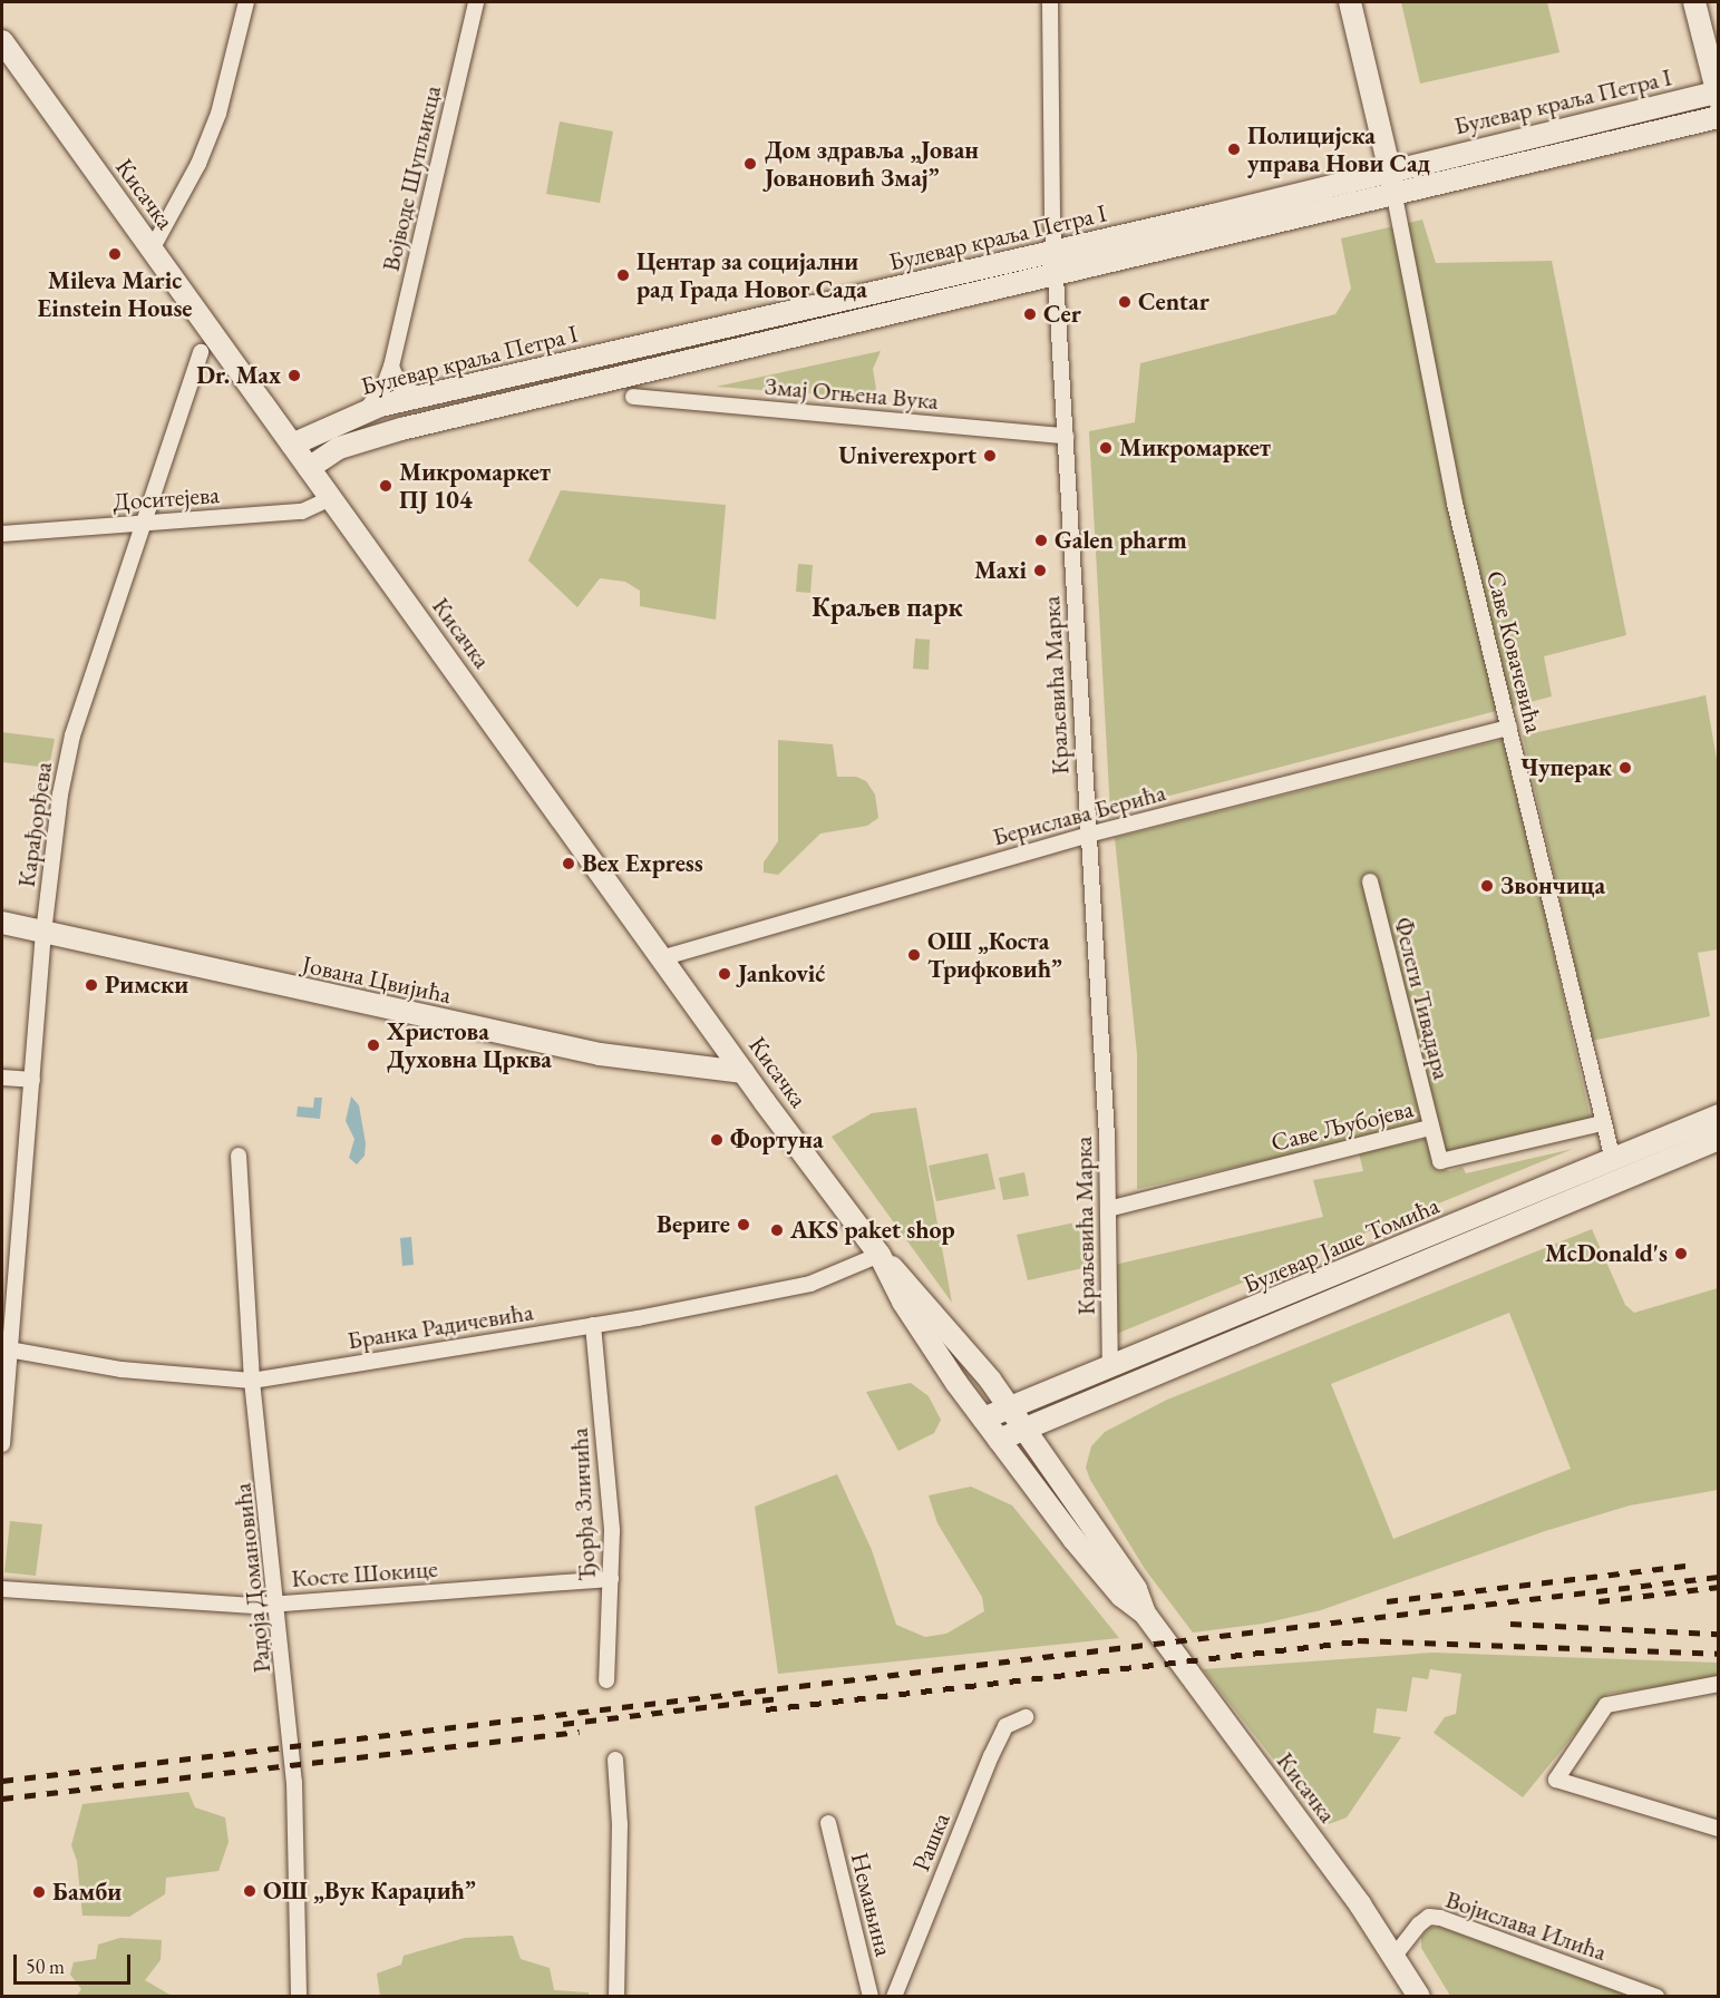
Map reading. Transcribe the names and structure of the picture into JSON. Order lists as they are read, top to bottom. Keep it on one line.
{"streets":{"street":["Булевар краља Петра I","Војводе Шупљикца","Кисачка","Змај Огњена Вука","Доситејева","Саве Ковачевића","Краљевића Марка","Берислава Берића","Карађорђева","Јована Цвијића","Фелеги Тивадара","Саве Љубојева","Булевар Јаше Томића","Бранка Радичевића","Ђорђа Зличића","Косте Шокице","Радоја Домановића","Рашка","Немањина","Војислава Илића"]},"crossings":[["Булевар краља Петра I","Војводе Шупљикца"],["Булевар краља Петра I","Кисачка"],["Булевар краља Петра I","Саве Ковачевића"],["Булевар краља Петра I","Краљевића Марка"],["Кисачка","Доситејева"],["Кисачка","Берислава Берића"],["Кисачка","Јована Цвијића"],["Кисачка","Булевар Јаше Томића"],["Кисачка","Бранка Радичевића"],["Кисачка","Војислава Илића"],["Змај Огњена Вука","Краљевића Марка"],["Доситејева","Карађорђева"],["Саве Ковачевића","Берислава Берића"],["Саве Ковачевића","Саве Љубојева"],["Саве Ковачевића","Булевар Јаше Томића"],["Краљевића Марка","Берислава Берића"],["Краљевића Марка","Саве Љубојева"],["Краљевића Марка","Булевар Јаше Томића"],["Карађорђева","Јована Цвијића"],["Карађорђева","Бранка Радичевића"],["Фелеги Тивадара","Саве Љубојева"],["Бранка Радичевића","Ђорђа Зличића"],["Бранка Радичевића","Радоја Домановића"],["Ђорђа Зличића","Косте Шокице"],["Косте Шокице","Радоја Домановића"]],"districts":["Краљев парк"],"places":["Полицијска управа Нови Сад","Дом здравља „Јован Јовановић Змај”","Mileva Maric Einstein House","Центар за социјални рад Града Новог Сада","Centar","Cer","Dr. Max","Микромаркет","Univerexport","Микромаркет ПЈ 104","Galen pharm","Maxi","Чуперак","Bex Express","Звончица","ОШ „Коста Трифковић”","Janković","Римски","Христова Духовна Црква","Фортуна","Вериге","AKS paket shop","McDonald's","ОШ „Вук Караџић”","Бамби"],"scale_bar":"50 m"}
